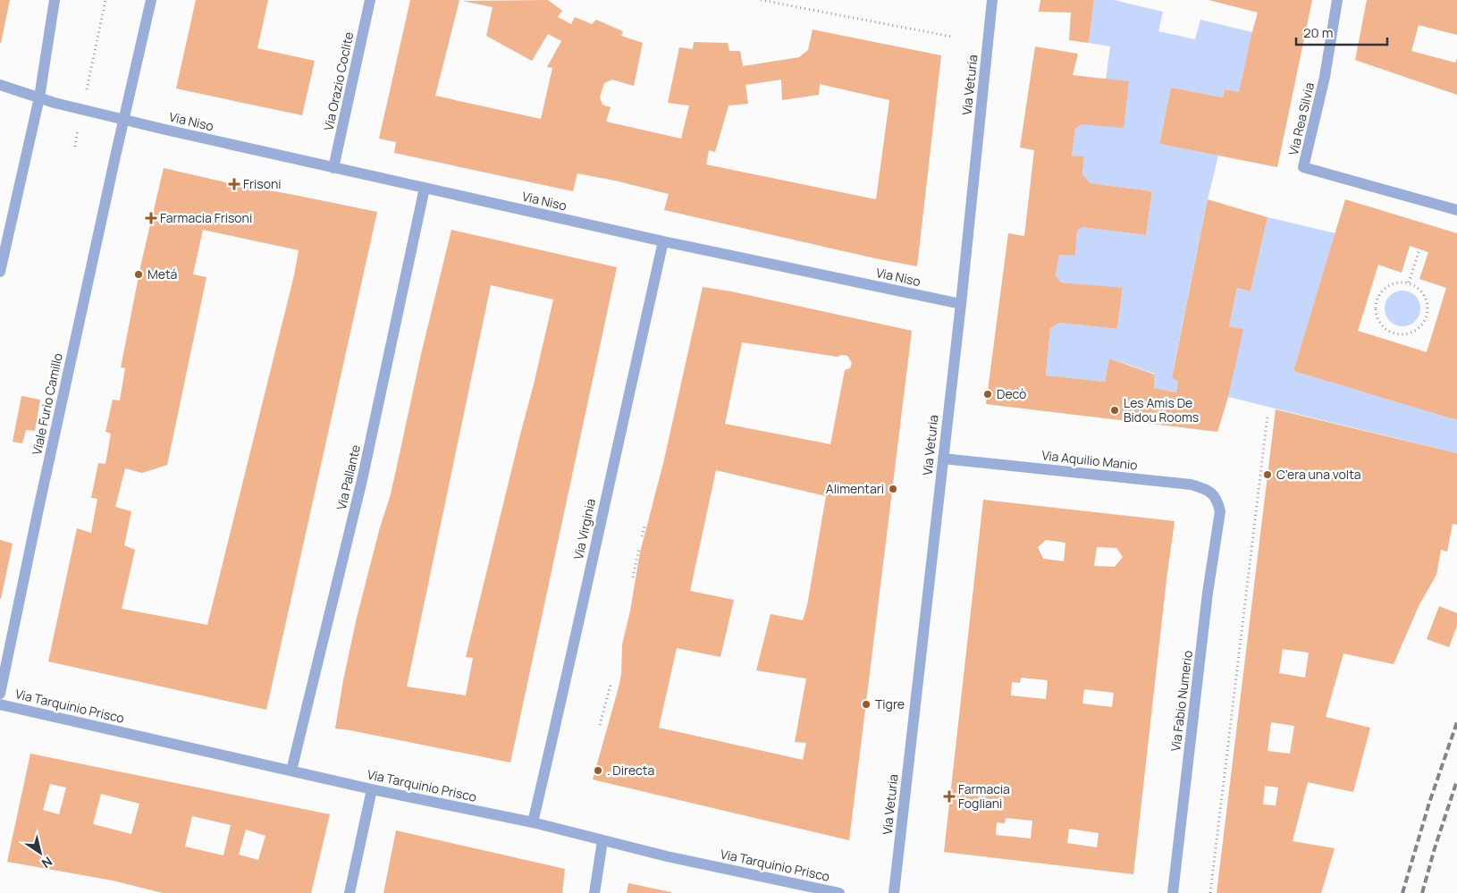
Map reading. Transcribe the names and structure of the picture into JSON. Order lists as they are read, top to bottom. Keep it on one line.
{"streets":{"street":["Via Orazio Coclite","Via Veturia","Via Rea Silvia","Via Niso","Viale Furio Camillo","Via Aquilio Manio","Via Pallante","Via Virginia","Via Fabio Numerio","Via Tarquinio Prisco"]},"crossings":[["Via Orazio Coclite","Via Niso"],["Via Veturia","Via Niso"],["Via Veturia","Via Aquilio Manio"],["Via Niso","Viale Furio Camillo"],["Via Niso","Via Pallante"],["Via Niso","Via Virginia"],["Via Aquilio Manio","Via Fabio Numerio"],["Via Pallante","Via Tarquinio Prisco"],["Via Virginia","Via Tarquinio Prisco"]],"places":{"health":["Frisoni","Farmacia Frisoni","Farmacia Fogliani"],"other":["Metá","Decò","Les Amis De Bidou Rooms","C'era una volta","Alimentari","Tigre",". Directa"]},"scale_bar":"20 m","north":"bottom right"}
